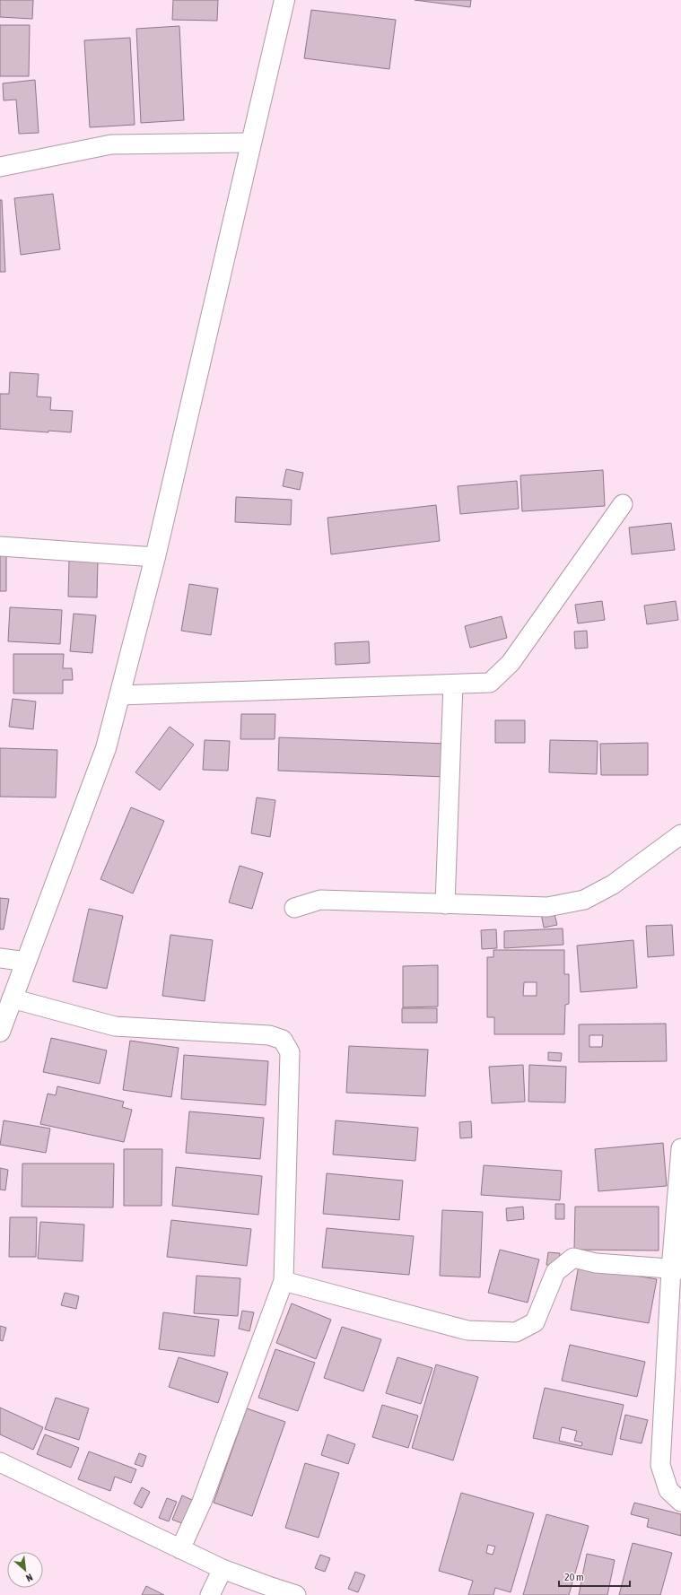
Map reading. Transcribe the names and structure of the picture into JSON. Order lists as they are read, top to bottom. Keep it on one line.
{"scale_bar":"20 m","north":"bottom right"}
